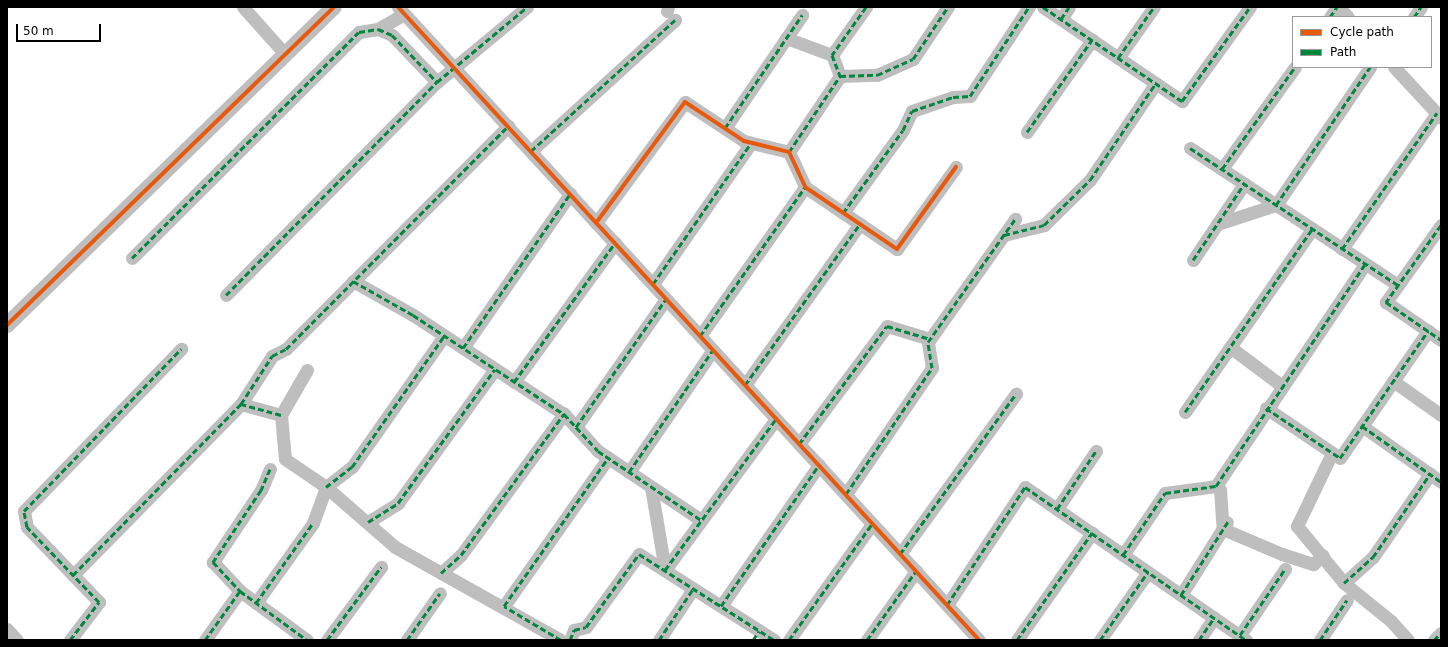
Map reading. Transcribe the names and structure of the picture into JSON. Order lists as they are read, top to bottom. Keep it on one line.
{"legend":["Cycle path","Path"],"scale_bar":"50 m"}
